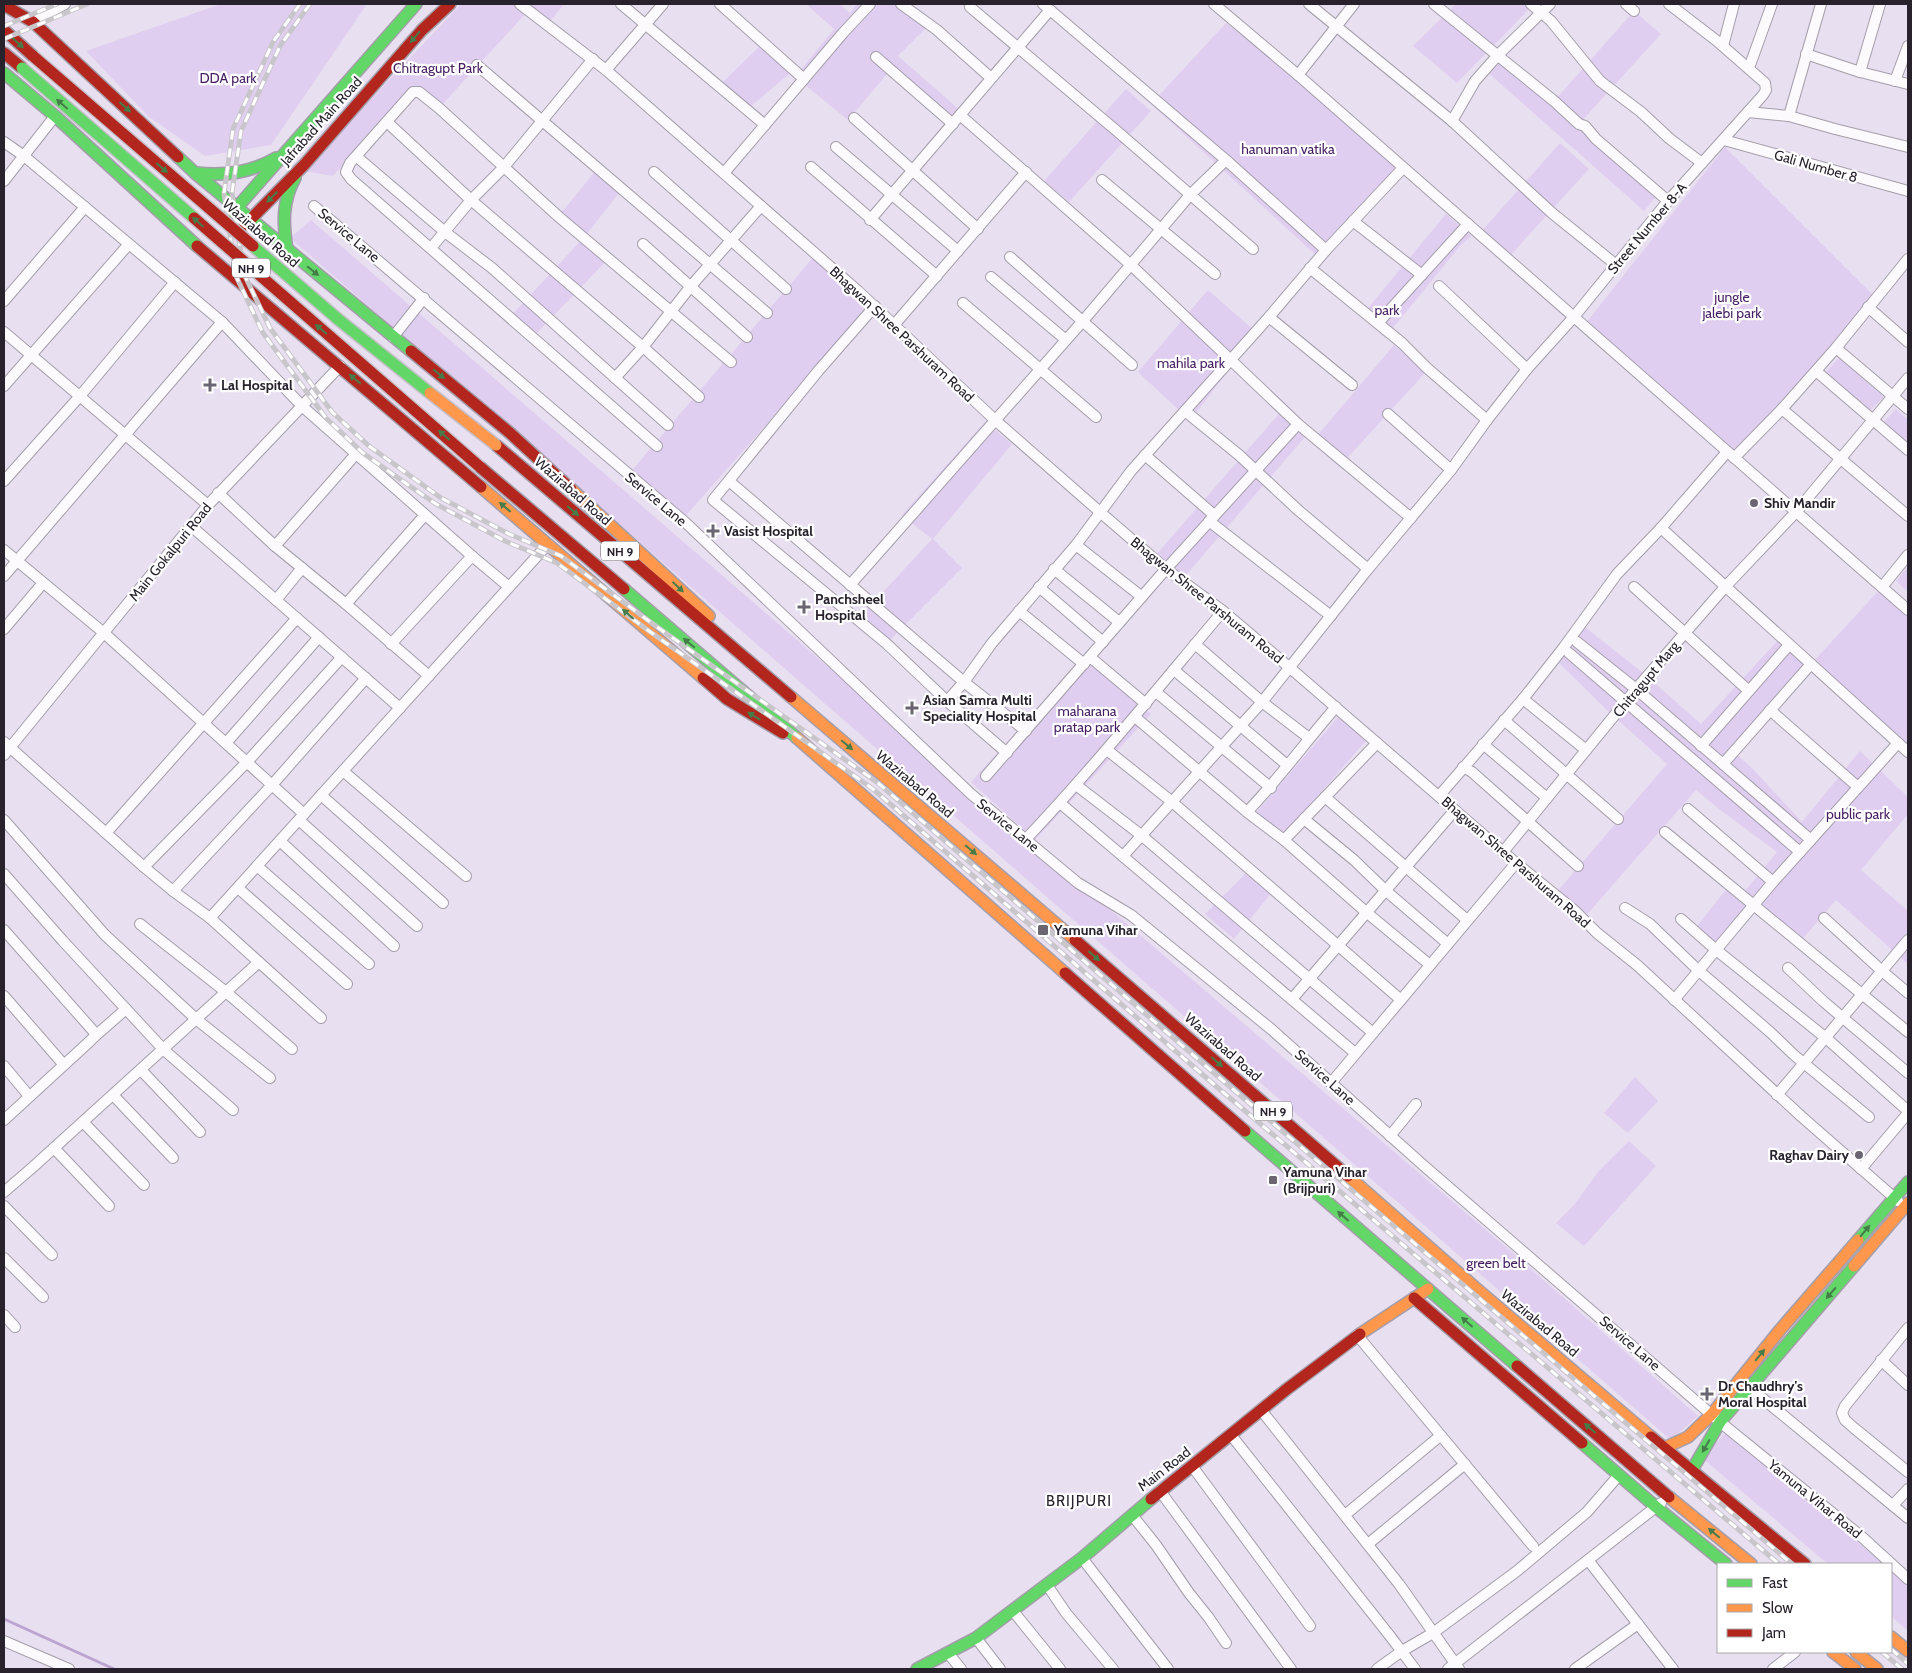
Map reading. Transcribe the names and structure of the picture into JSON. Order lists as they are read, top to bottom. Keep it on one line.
{"streets":{"main road":["Jafrabad Main Road","Wazirabad Road","NH 9","Main Road"],"street":["Gali Number 8","Street Number 8-A","Service Lane","Bhagwan Shree Parshuram Road","Main Gokalpuri Road","Chitragupt Marg","Yamuna Vihar Road"]},"crossings":[["Gali Number 8","Street Number 8-A"],["Street Number 8-A","Bhagwan Shree Parshuram Road"],["Service Lane","Yamuna Vihar Road"],["NH 9","Main Road"],["Bhagwan Shree Parshuram Road","Chitragupt Marg"]],"districts":["BRIJPURI"],"parks":["Chitragupt Park","DDA park","hanuman vatika","jungle jalebi park","park","mahila park","maharana pratap park","public park","green belt"],"places":{"health":["Lal Hospital","Vasist Hospital","Panchsheel Hospital","Asian Samra Multi Speciality Hospital","Dr Chaudhry's Moral Hospital"],"other":["Shiv Mandir","Raghav Dairy"],"transit":["Yamuna Vihar","Yamuna Vihar (Brijpuri)"]},"legend":["Fast","Slow","Jam"]}
